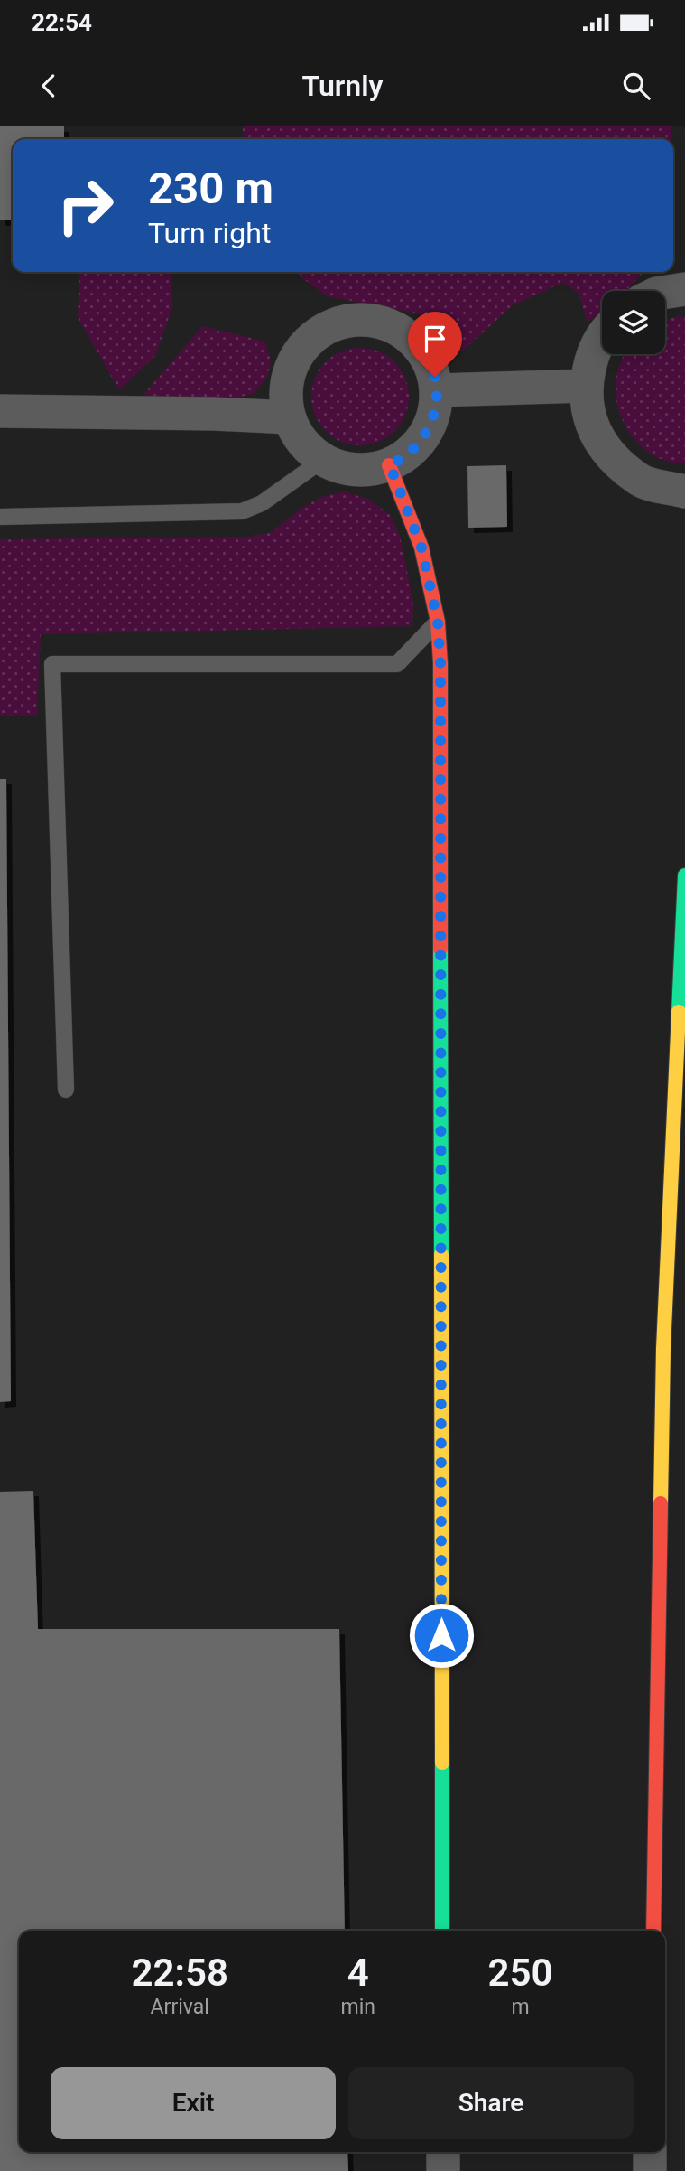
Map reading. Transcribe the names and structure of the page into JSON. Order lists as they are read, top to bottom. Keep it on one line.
{"page":{"status":"22:54","header":"Turnly","turn":["230 m","Turn right"],"eta":["22:58","Arrival","4","min","250","m"],"buttons":["Exit","Share"]}}
